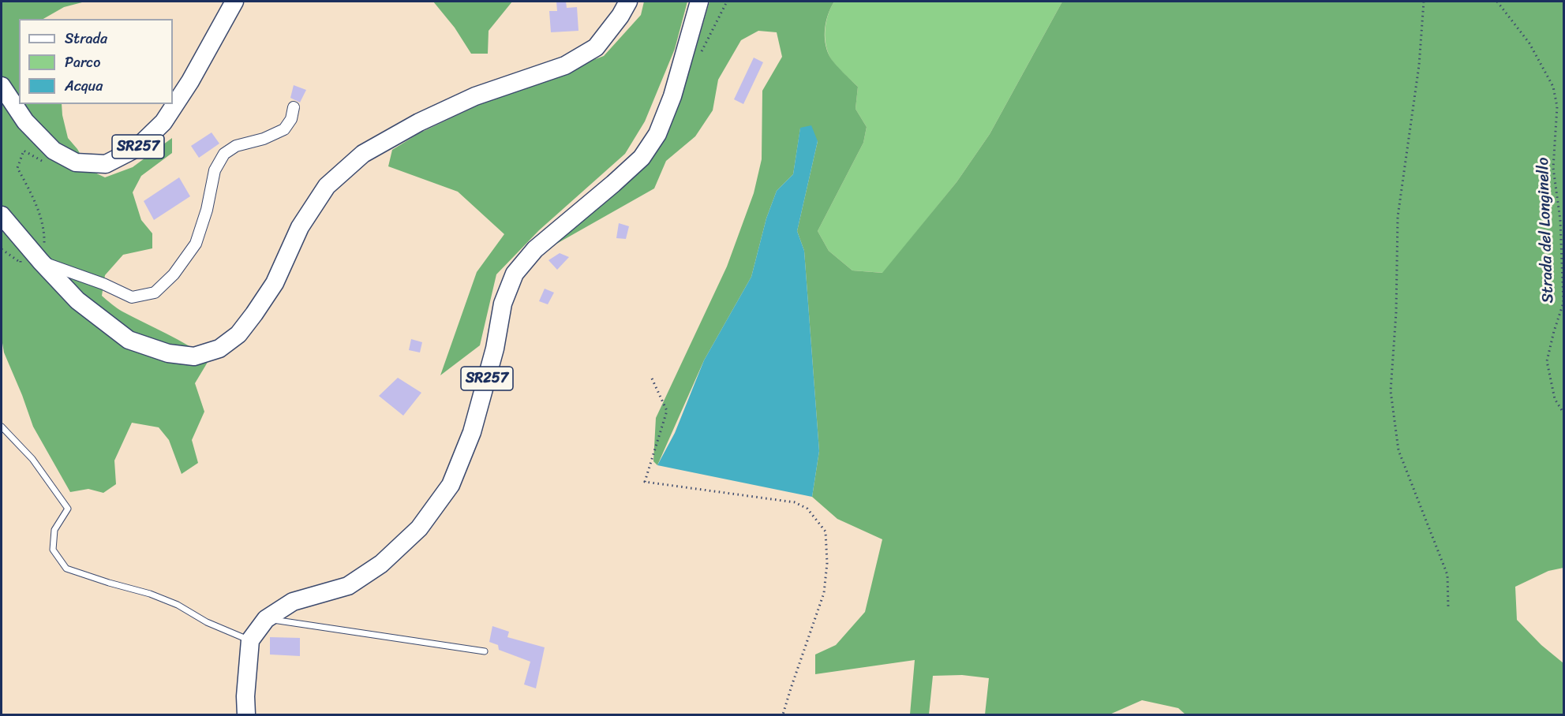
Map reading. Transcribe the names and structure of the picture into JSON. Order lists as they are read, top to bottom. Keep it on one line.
{"streets":{"main road":["SR257"],"path":["Strada del Longinello"]},"legend":["Strada","Parco","Acqua"]}
